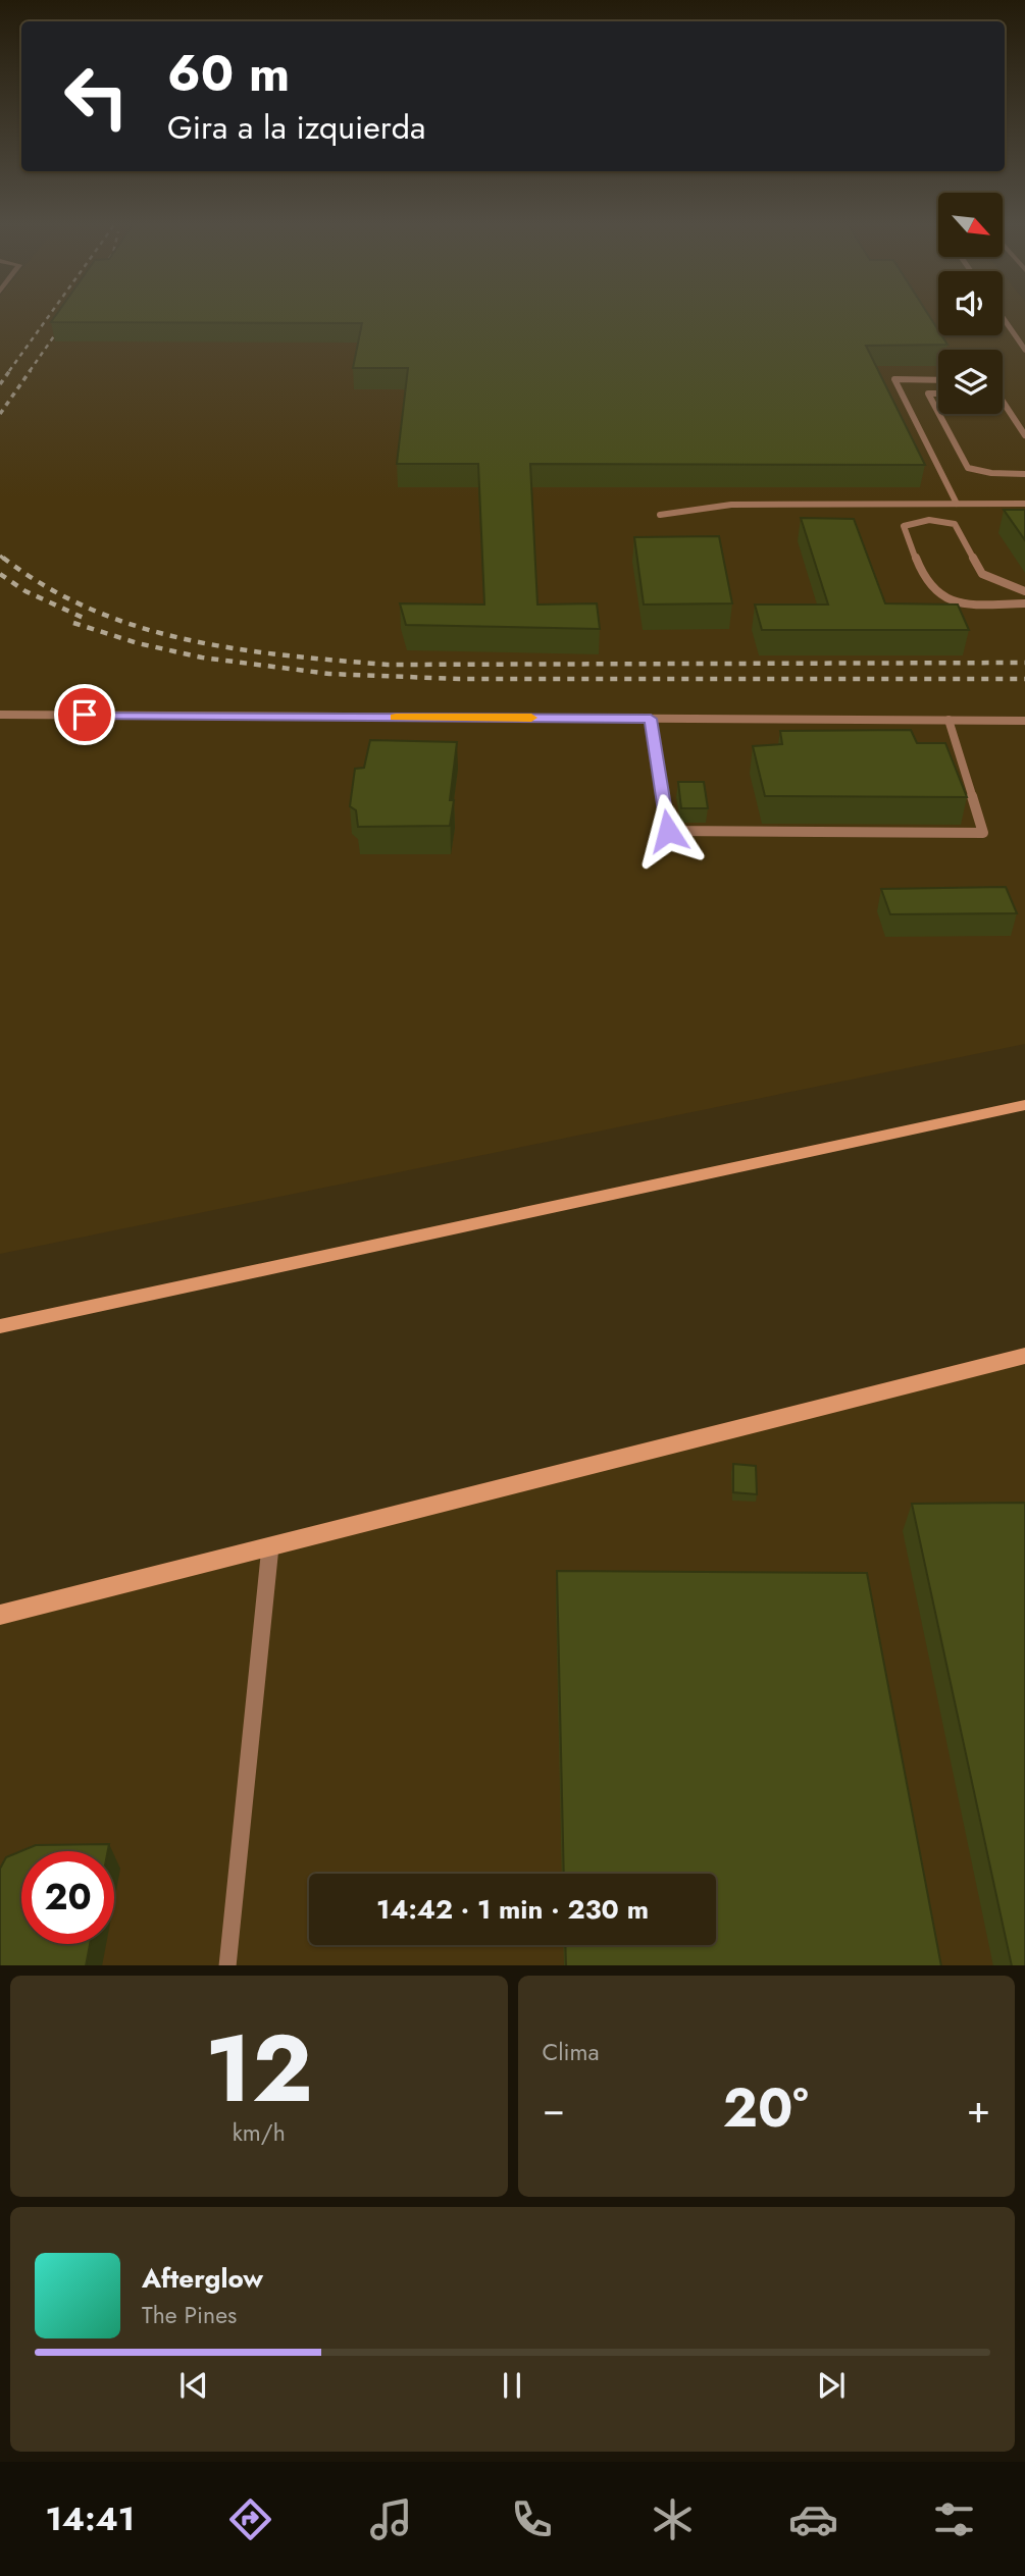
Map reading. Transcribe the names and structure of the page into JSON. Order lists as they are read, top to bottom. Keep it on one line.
{"north":"bottom right","page":{"turn":["60 m","Gira a la izquierda"],"limit":"20","trip":"14:42 · 1 min · 230 m","tile":[["12","km/h"],"Clima"],"heat":["−","20°","+"],"song":["Afterglow","The Pines"],"tabs":"14:41"}}
